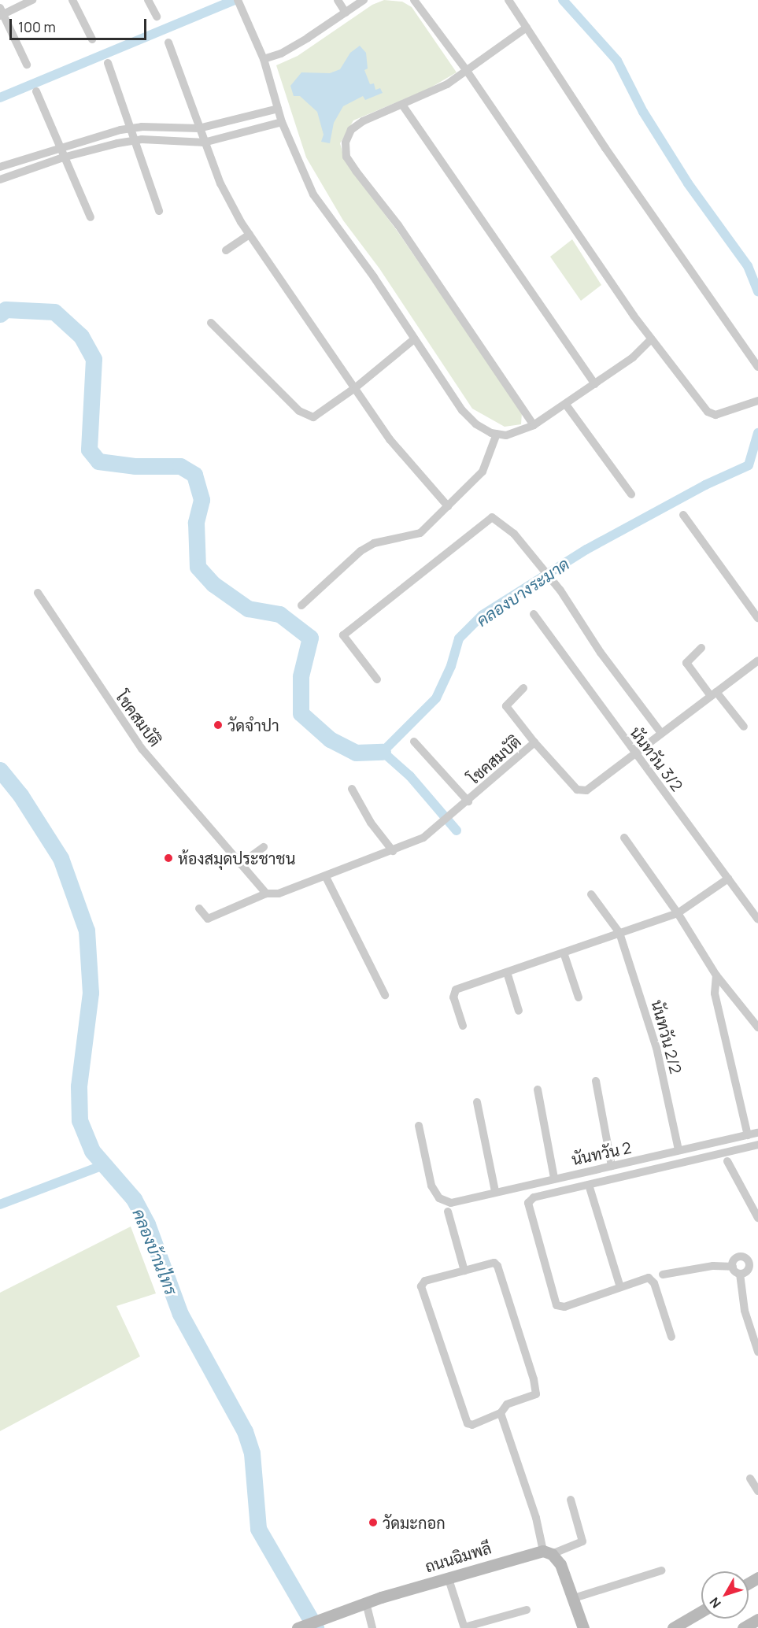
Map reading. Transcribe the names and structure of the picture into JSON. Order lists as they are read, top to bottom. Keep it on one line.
{"streets":{"street":["โชคสมบัติ","นันทวัน 3/2","นันทวัน 2/2","นันทวัน 2","ถนนฉิมพลี"]},"crossings":[["โชคสมบัติ","นันทวัน 3/2"],["นันทวัน 2/2","นันทวัน 2"]],"water":["คลองบางระมาด","คลองบ้านไทร"],"places":["วัดจำปา","ห้องสมุดประชาชน","วัดมะกอก"],"scale_bar":"100 m","north":"bottom left"}
